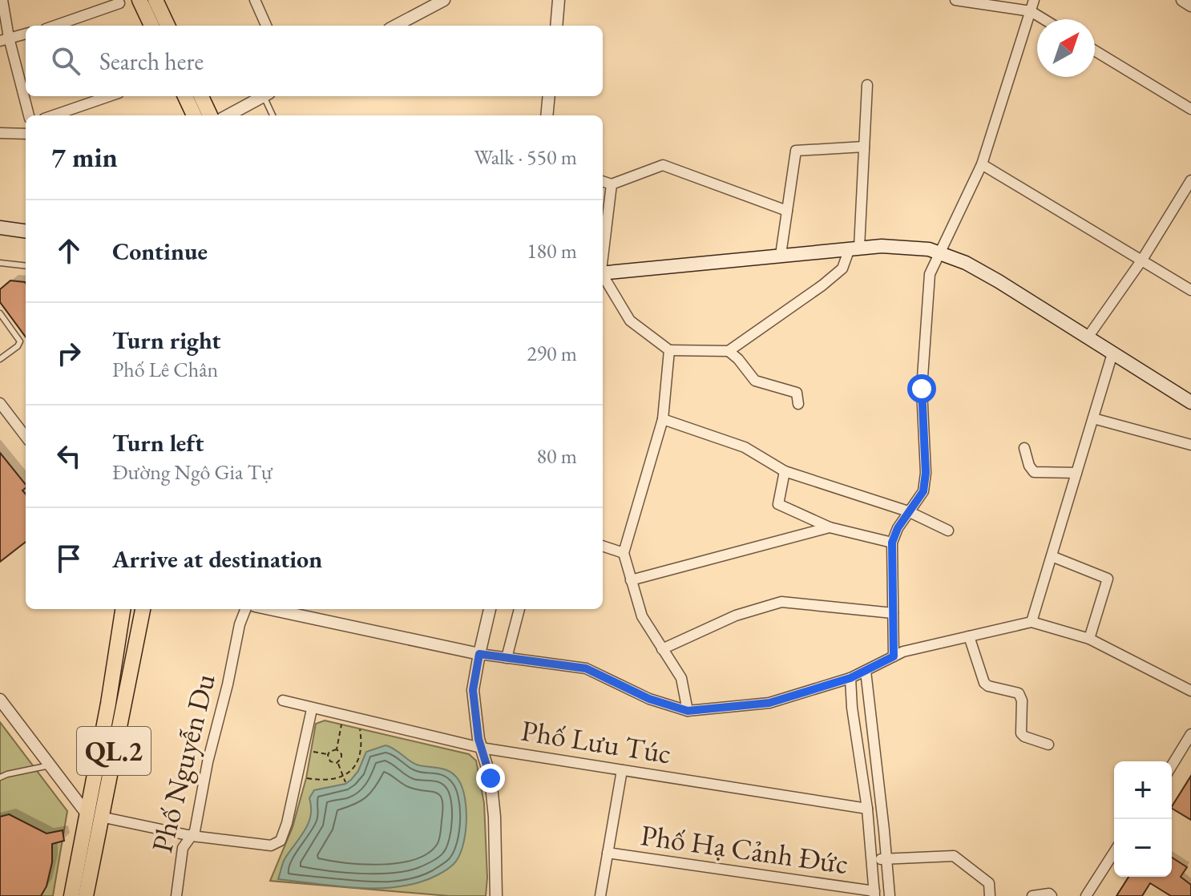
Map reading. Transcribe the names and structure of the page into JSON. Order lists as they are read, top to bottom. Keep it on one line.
{"streets":{"main road":["QL.2"],"street":["Phố Lưu Túc","Phố Nguyễn Du","Phố Hạ Cảnh Đức"]},"north":"top right","page":{"search":"Search here","heading":["7 min","Walk · 550 m"],"list":[["Continue","180 m"],["Turn right","Phố Lê Chân","290 m"],["Turn left","Đường Ngô Gia Tự","80 m"],"Arrive at destination"],"map_buttons":["+","−"]}}
